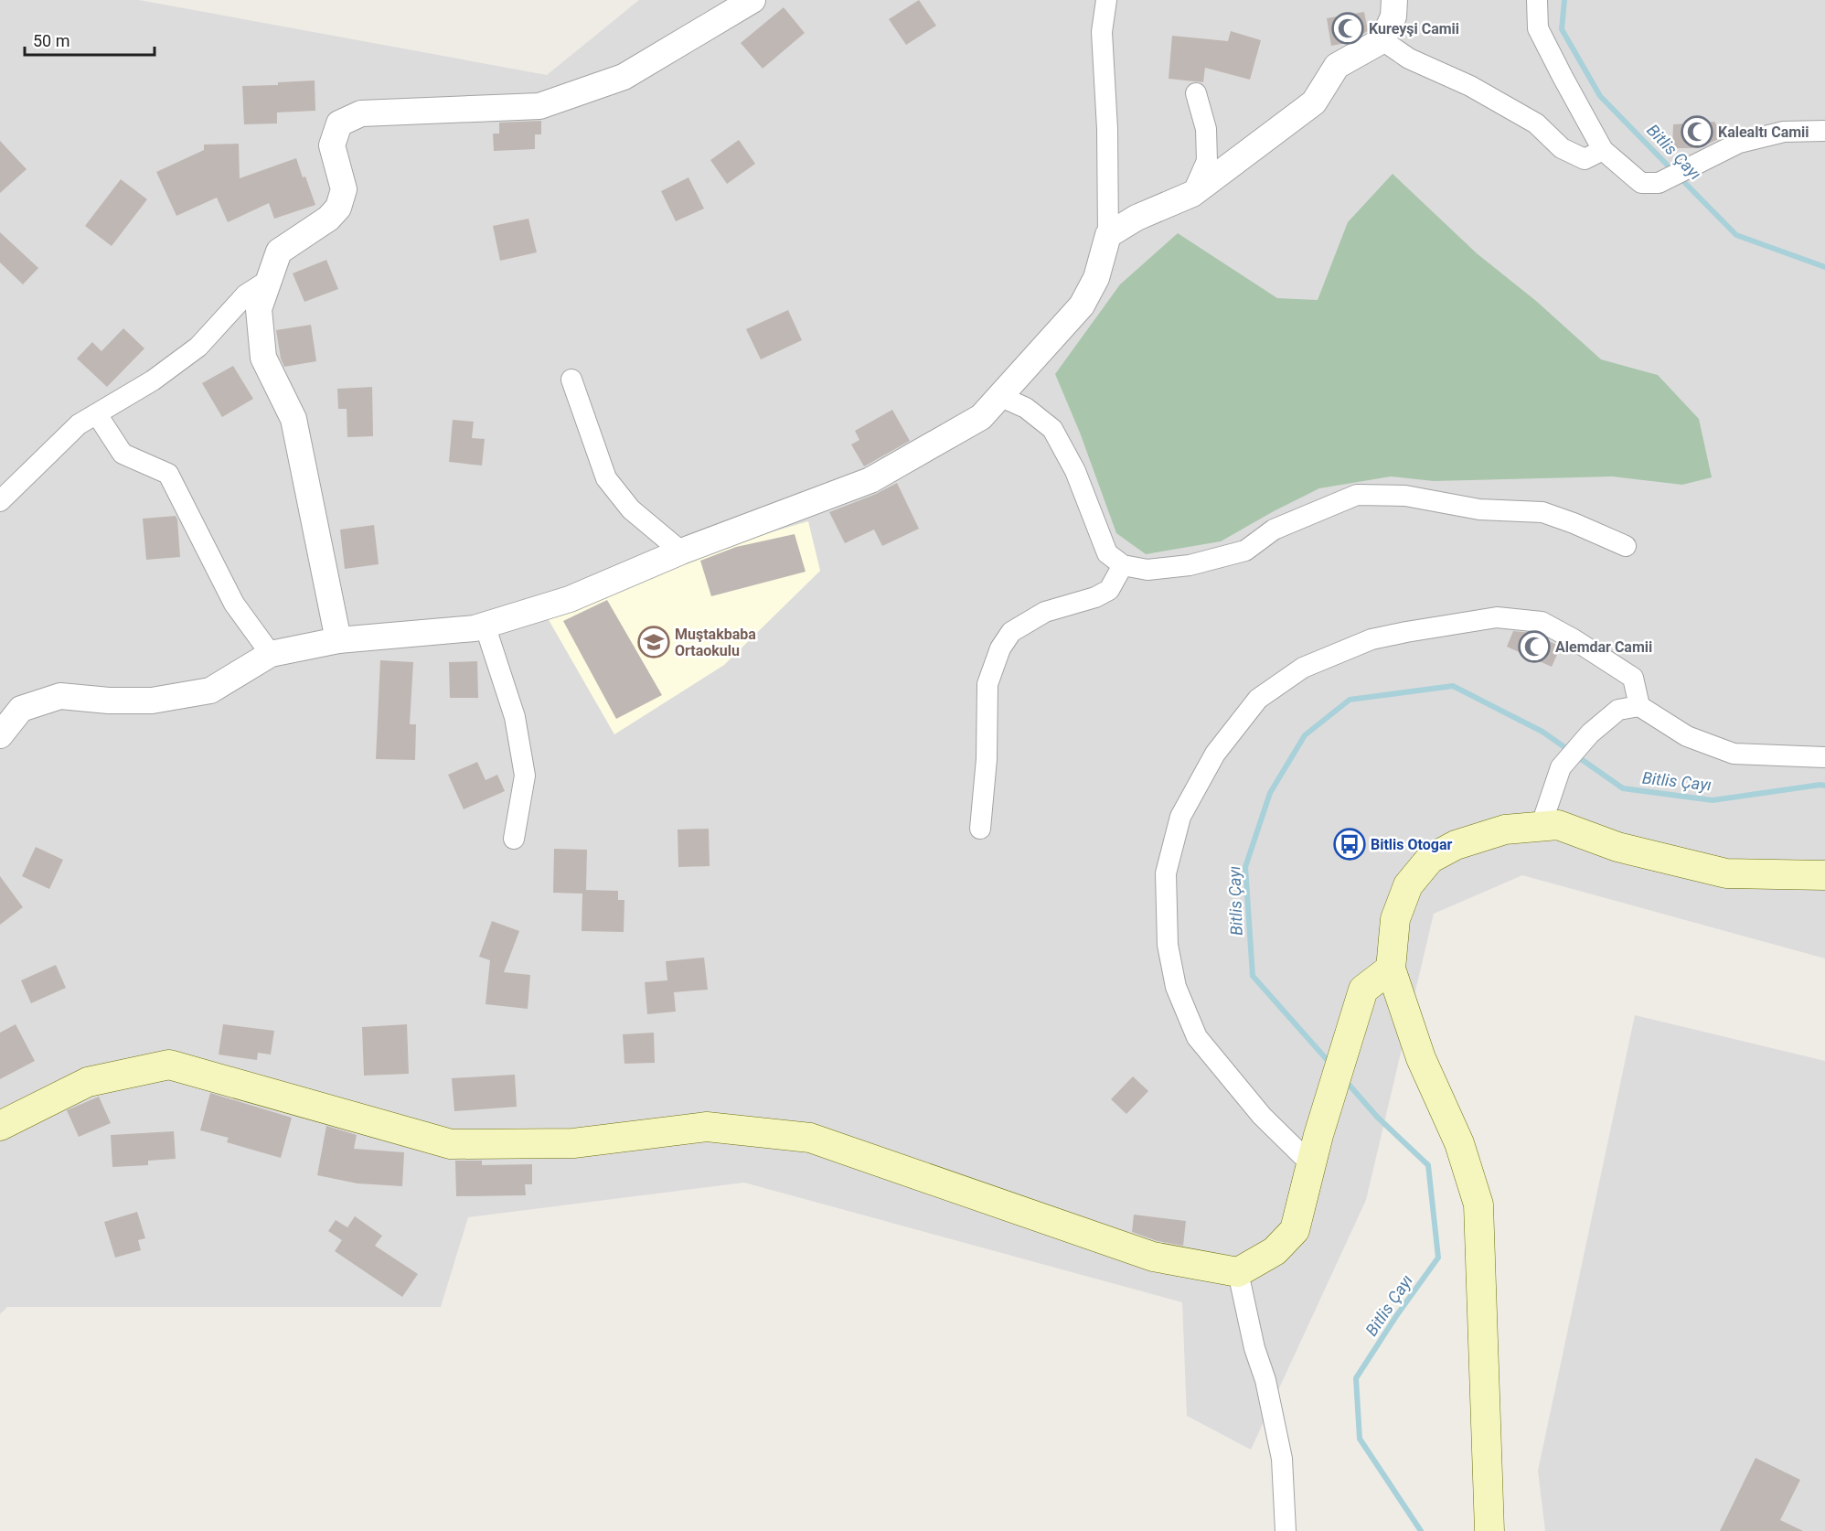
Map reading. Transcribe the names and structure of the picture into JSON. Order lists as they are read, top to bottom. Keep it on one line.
{"water":["Bitlis Çayı"],"places":{"mosque":["Kureyşi Camii","Kalealtı Camii","Alemdar Camii"],"school or university":["Muştakbaba Ortaokulu"],"bus stop":["Bitlis Otogar"]},"scale_bar":"50 m"}
